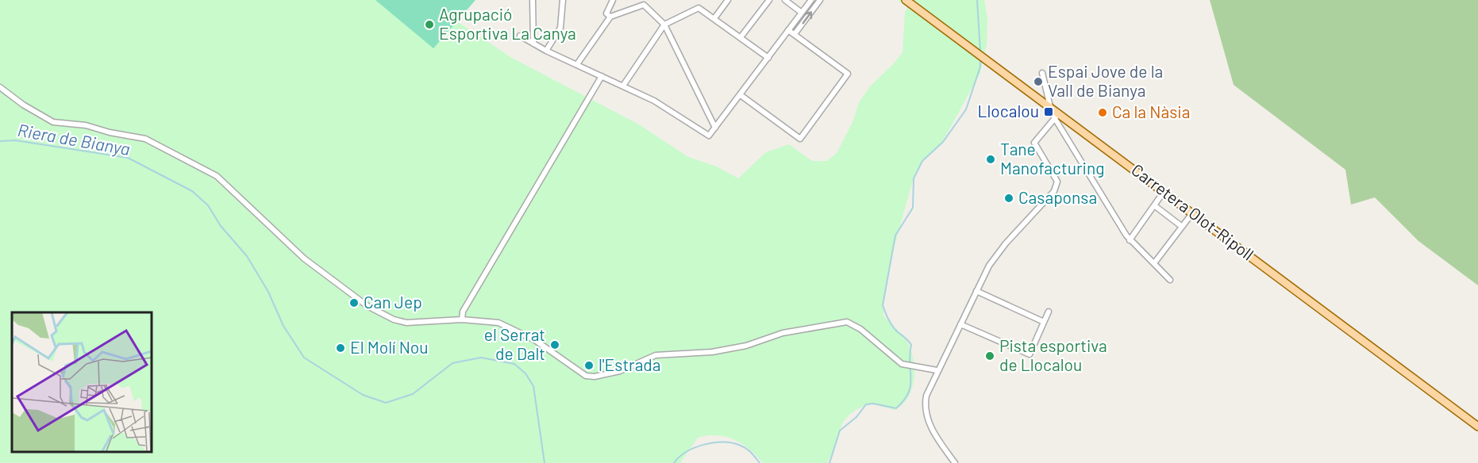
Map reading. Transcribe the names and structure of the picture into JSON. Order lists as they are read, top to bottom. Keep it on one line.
{"streets":{"main road":["Carretera Olot-Ripoll"]},"water":["Riera de Bianya"],"places":{"other":["Agrupació Esportiva La Canya","Espai Jove de la Vall de Bianya","Ca la Nàsia","Tane Manofacturing","Casaponsa","Can Jep","el Serrat de Dalt","El Molí Nou","Pista esportiva de Llocalou","l'Estrada"],"transit":["Llocalou"]}}
